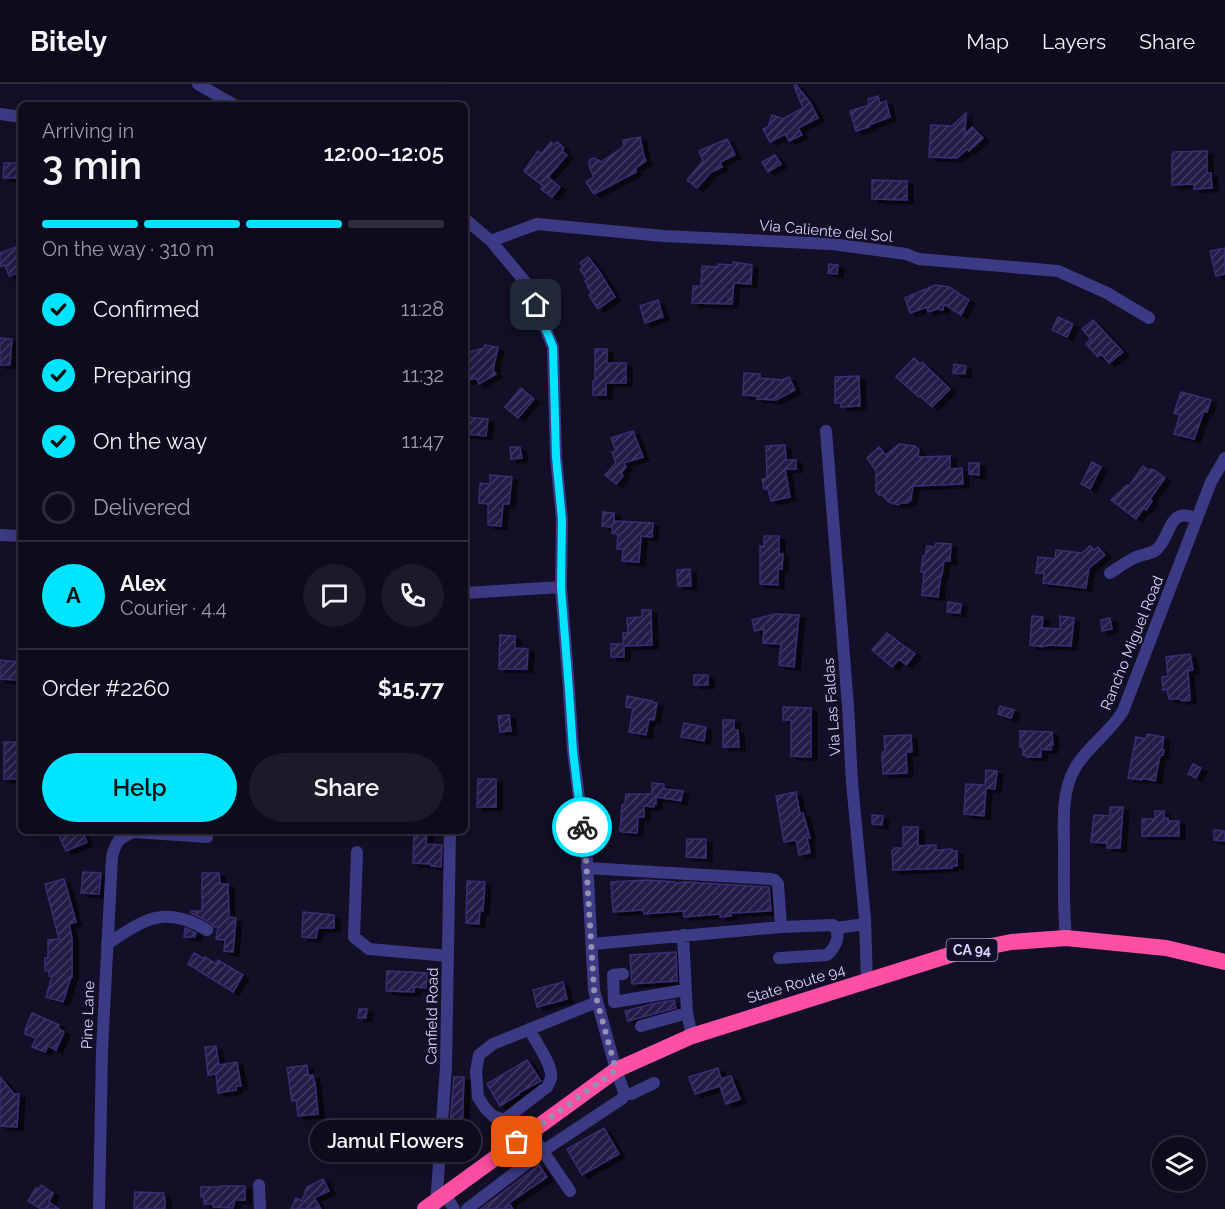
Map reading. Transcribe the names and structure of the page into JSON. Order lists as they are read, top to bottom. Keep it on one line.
{"streets":{"highway":["CA 94","State Route 94"],"street":["Via Caliente del Sol","Rancho Miguel Road","Via Las Faldas","Pine Lane","Canfield Road"]},"crossings":[["Rancho Miguel Road","State Route 94"],["Via Las Faldas","State Route 94"],["State Route 94","Canfield Road"]],"places":["Jamul Flowers"],"page":{"header":"Bitely","nav":["Map","Layers","Share"],"heading":["3 min","Arriving in","12:00–12:05"],"panel":["Alex","Courier · 4.4","Order #2260","$15.77"],"bar":"On the way · 310 m","list":[["Confirmed","11:28"],["Preparing","11:32"],["On the way","11:47"],"Delivered"],"round":"A","buttons":["Help","Share"],"bubble":"Jamul Flowers"}}
